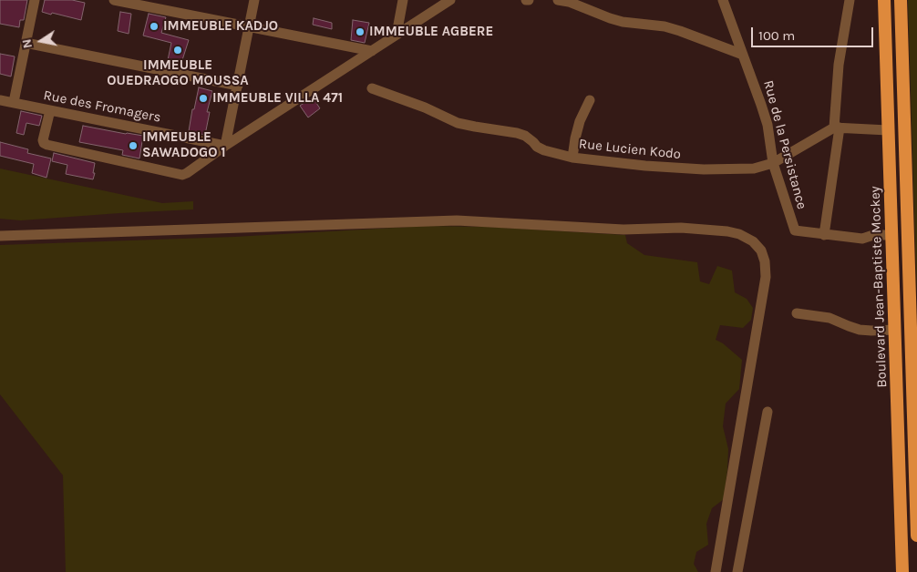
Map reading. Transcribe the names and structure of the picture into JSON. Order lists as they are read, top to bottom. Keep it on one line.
{"streets":{"highway":["Boulevard Jean-Baptiste Mockey"],"street":["Rue des Fromagers","Rue de la Persistance","Rue Lucien Kodo"]},"crossings":[["Rue de la Persistance","Rue Lucien Kodo"],["Rue de la Persistance","Boulevard Jean-Baptiste Mockey"]],"places":["IMMEUBLE KADJO","IMMEUBLE AGBERE","IMMEUBLE OUEDRAOGO MOUSSA","IMMEUBLE VILLA 471","IMMEUBLE SAWADOGO 1"],"scale_bar":"100 m","north":"left"}
